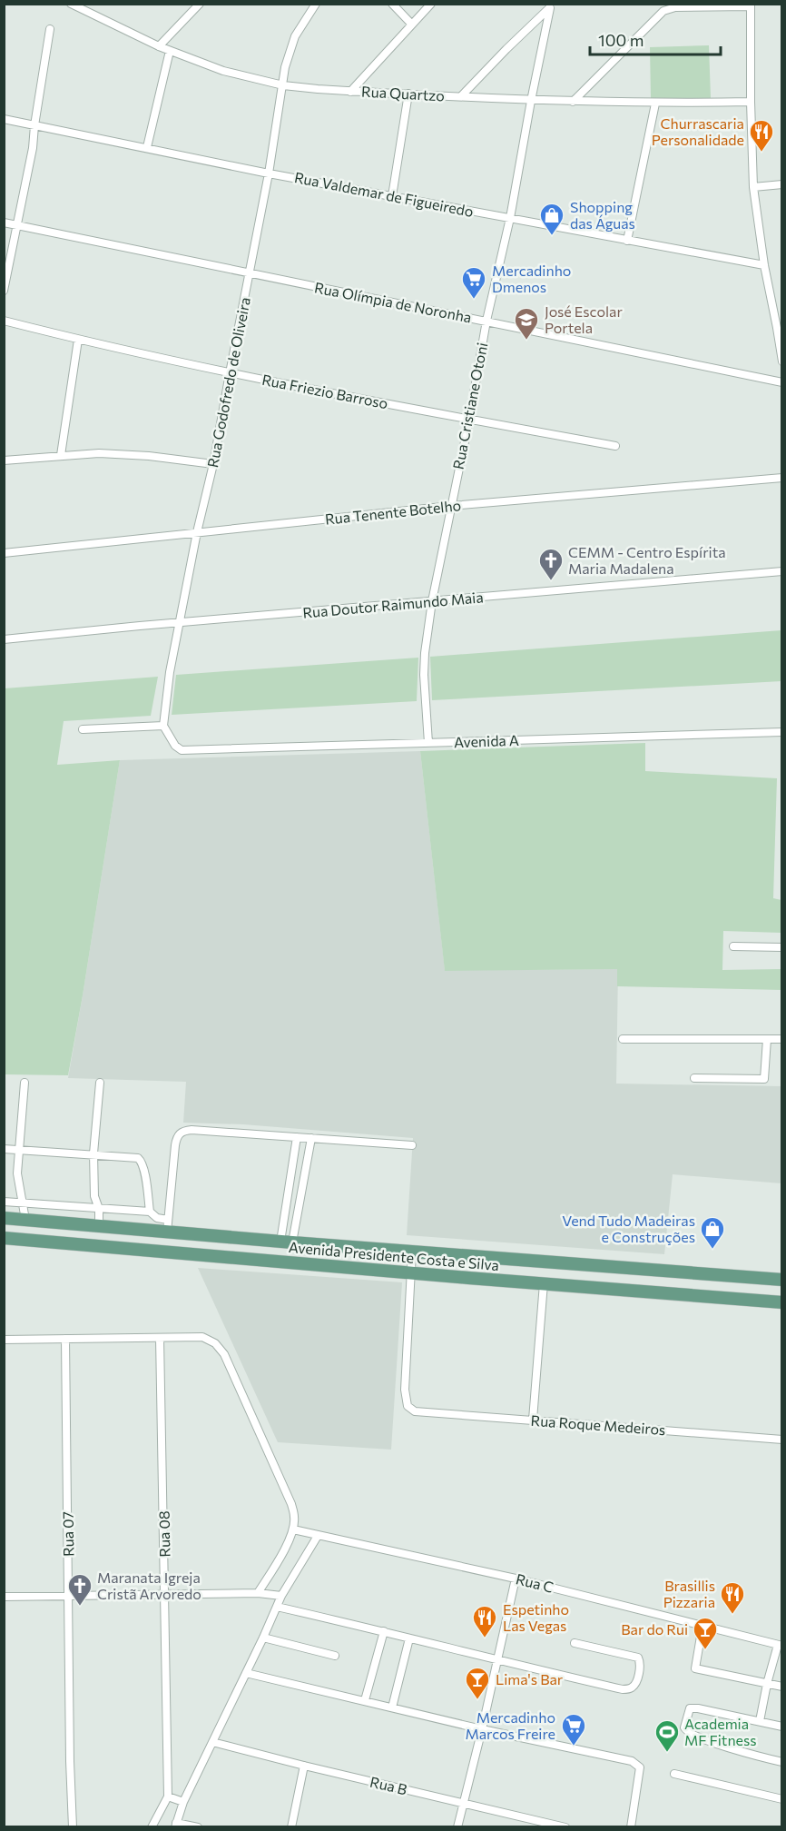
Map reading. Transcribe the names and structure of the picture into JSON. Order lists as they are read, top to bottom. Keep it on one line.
{"streets":{"main road":["Avenida Presidente Costa e Silva"],"street":["Rua Quartzo","Rua Valdemar de Figueiredo","Rua Olímpia de Noronha","Rua Godofredo de Oliveira","Rua Friezio Barroso","Rua Cristiane Otoni","Rua Tenente Botelho","Rua Doutor Raimundo Maia","Avenida A","Rua Roque Medeiros","Rua 07","Rua 08","Rua C","Rua B"]},"crossings":[["Rua Quartzo","Rua Godofredo de Oliveira"],["Rua Quartzo","Rua Cristiane Otoni"],["Rua Valdemar de Figueiredo","Rua Godofredo de Oliveira"],["Rua Valdemar de Figueiredo","Rua Cristiane Otoni"],["Rua Olímpia de Noronha","Rua Godofredo de Oliveira"],["Rua Olímpia de Noronha","Rua Cristiane Otoni"],["Rua Godofredo de Oliveira","Rua Friezio Barroso"],["Rua Godofredo de Oliveira","Rua Tenente Botelho"],["Rua Godofredo de Oliveira","Rua Doutor Raimundo Maia"],["Rua Godofredo de Oliveira","Avenida A"],["Rua Friezio Barroso","Rua Cristiane Otoni"],["Rua Cristiane Otoni","Rua Tenente Botelho"],["Rua Cristiane Otoni","Rua Doutor Raimundo Maia"],["Rua Cristiane Otoni","Avenida A"],["Avenida Presidente Costa e Silva","Rua Roque Medeiros"]],"places":{"restaurant":["Churrascaria Personalidade","Brasillis Pizzaria","Espetinho Las Vegas"],"shop":["Shopping das Águas","Vend Tudo Madeiras e Construções"],"supermarket":["Mercadinho Dmenos","Mercadinho Marcos Freire"],"school or university":["José Escolar Portela"],"church":["CEMM - Centro Espírita Maria Madalena","Maranata Igreja Cristã Arvoredo"],"bar":["Bar do Rui","Lima's Bar"],"sports":["Academia MF Fitness"]},"scale_bar":"100 m"}
